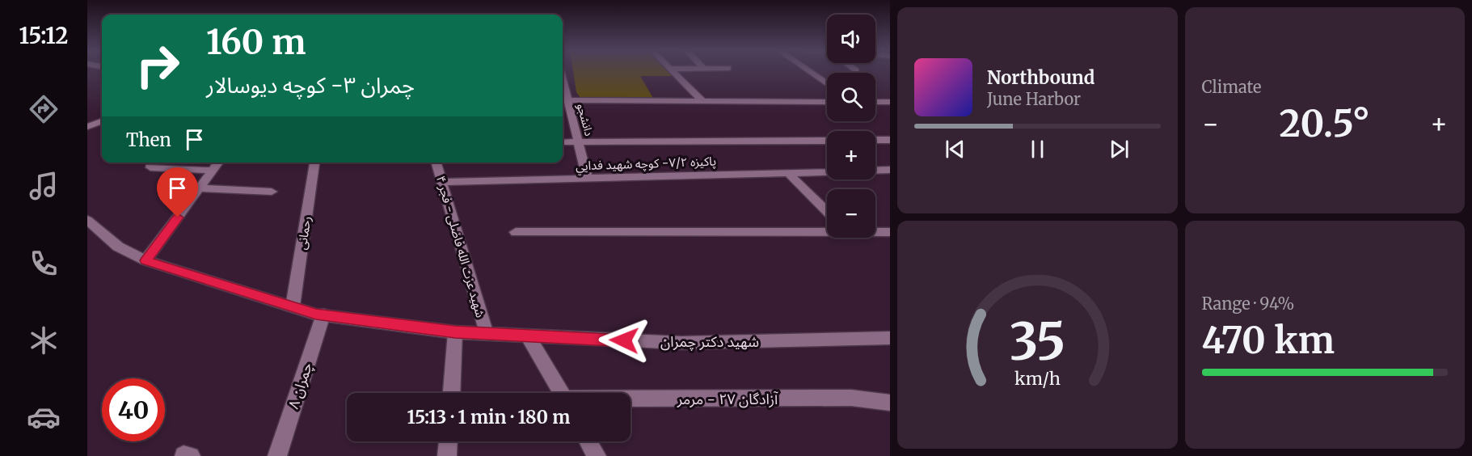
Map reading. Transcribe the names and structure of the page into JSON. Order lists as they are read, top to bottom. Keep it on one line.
{"streets":{"street":["دانشجو","پاکیزه ۷/۲- كوچه شهيد فدايي","رحمانی","شهید عزت الله فاضلی - فجر ۴","شهید دکتر چمران","چمران ۸","آزادگان ۲۷ - مرمر"]},"crossings":[["دانشجو","پاکیزه ۷/۲- كوچه شهيد فدايي"],["پاکیزه ۷/۲- كوچه شهيد فدايي","شهید عزت الله فاضلی - فجر ۴"],["رحمانی","شهید دکتر چمران"],["شهید عزت الله فاضلی - فجر ۴","شهید دکتر چمران"],["شهید دکتر چمران","چمران ۸"]],"page":{"tabs":"15:12","tile":["Climate",["Range · 94%","470 km"]],"map_buttons":["+","−"],"turn":["160 m","چمران ۳- كوچه ديوسالار"],"song":["Northbound","June Harbor"],"heat":["−","20.5°","+"],"then":"Then","limit":"40","trip":"15:13 · 1 min · 180 m","gauge":["35","km/h"]}}
